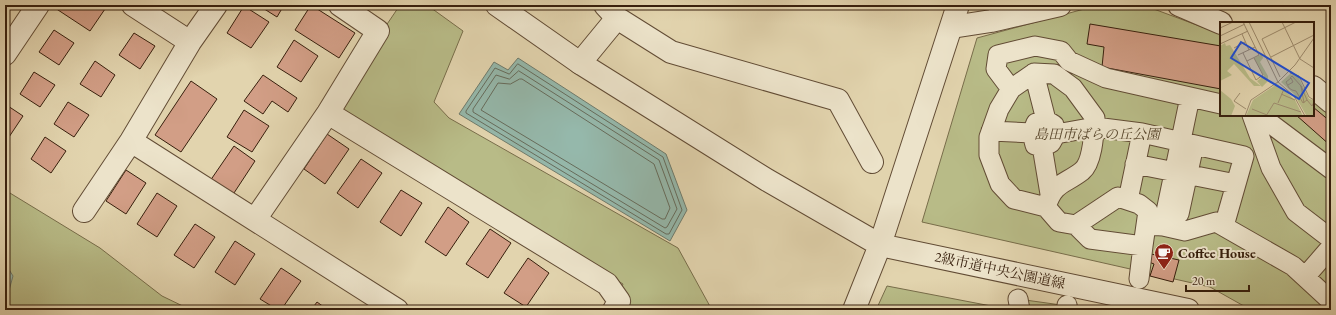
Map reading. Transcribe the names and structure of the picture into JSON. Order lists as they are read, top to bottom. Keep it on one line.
{"streets":{"street":["2級市道中央公園道線"]},"parks":["島田市ばらの丘公園"],"places":{"cafe":["Coffee House"]},"scale_bar":"20 m"}
